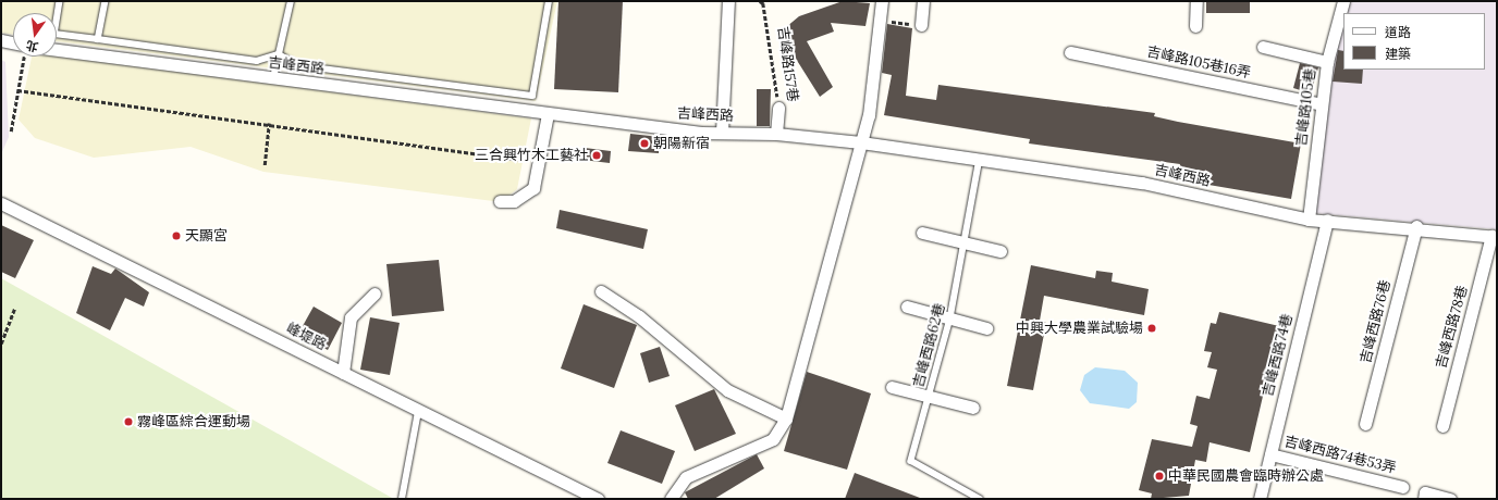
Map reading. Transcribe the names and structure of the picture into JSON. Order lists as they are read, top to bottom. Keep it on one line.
{"streets":{"street":["吉峰路105巷16弄","吉峰路157巷","吉峰西路","吉峰路105巷","吉峰西路76巷","吉峰西路78巷","峰堤路","吉峰西路74巷","吉峰西路74巷53弄"],"lane":["吉峰西路62巷"]},"crossings":[["吉峰路105巷16弄","吉峰路105巷"],["吉峰路157巷","吉峰西路"],["吉峰西路","吉峰路105巷"],["吉峰西路","吉峰西路76巷"],["吉峰西路","吉峰西路78巷"],["吉峰西路","吉峰西路62巷"],["吉峰西路","吉峰西路74巷"],["吉峰西路74巷","吉峰西路74巷53弄"]],"places":["朝陽新宿","三合興竹木工藝社","天顯宮","中興大學農業試驗場","霧峰區綜合運動場","中華民國農會臨時辦公處"],"legend":["道路","建築"],"north":"bottom"}
